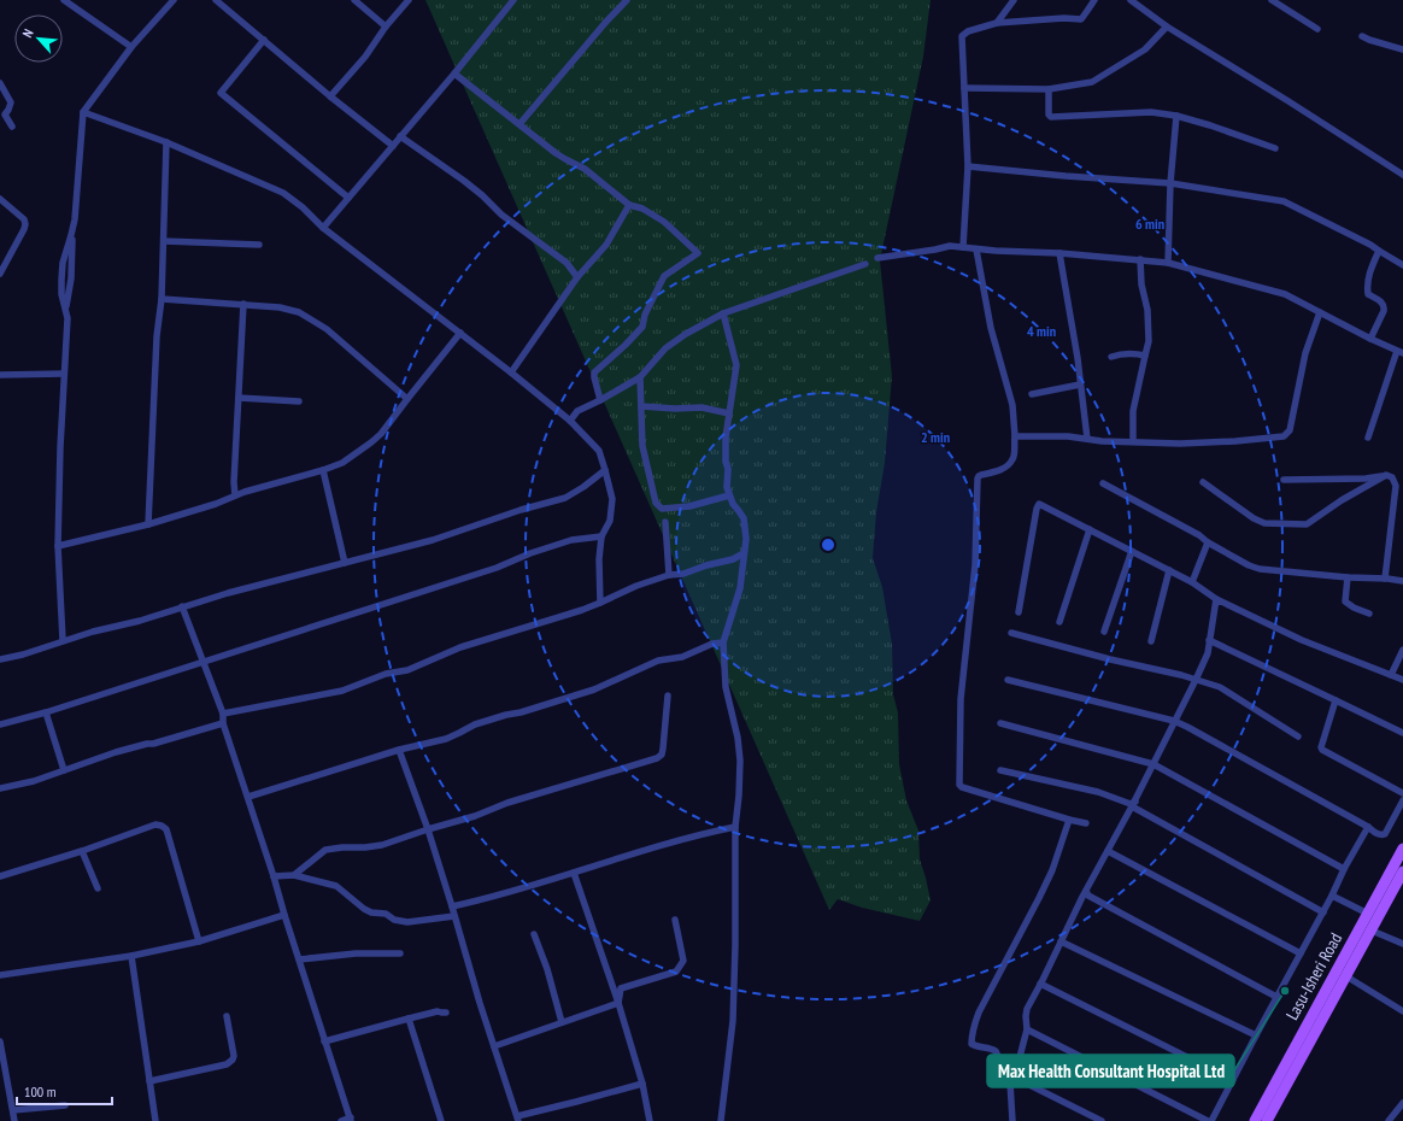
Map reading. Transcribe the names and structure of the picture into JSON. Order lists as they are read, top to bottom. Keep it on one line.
{"streets":{"main road":["Lasu-Isheri Road"]},"places":["Max Health Consultant Hospital Ltd"],"scale_bar":"100 m","north":"top left","rings":["6 min","4 min","2 min"]}
